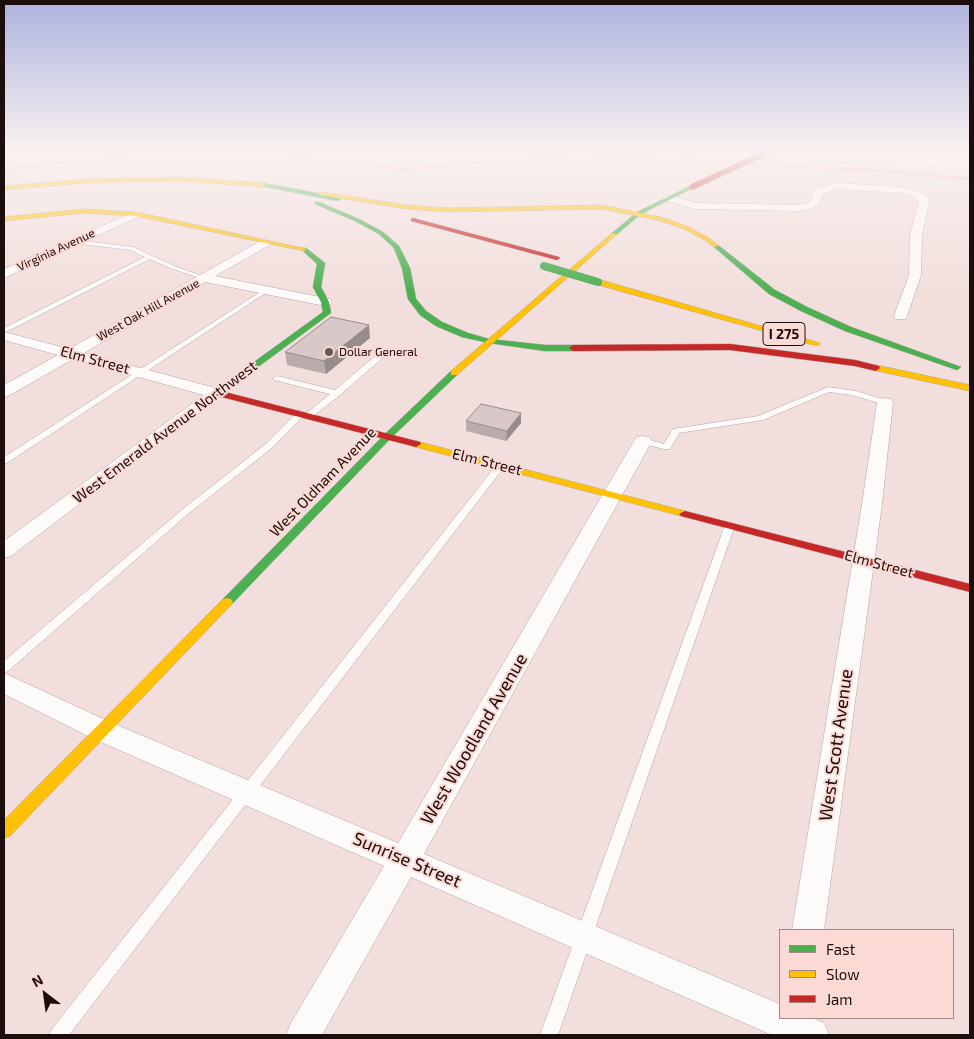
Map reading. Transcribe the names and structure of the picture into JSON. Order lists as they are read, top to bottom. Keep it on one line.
{"streets":{"main road":["I 275","Elm Street","West Emerald Avenue Northwest","West Oldham Avenue"],"street":["Virginia Avenue","West Oak Hill Avenue","West Woodland Avenue","West Scott Avenue","Sunrise Street"]},"crossings":[["West Oak Hill Avenue","Elm Street"],["Elm Street","West Emerald Avenue Northwest"],["Elm Street","West Oldham Avenue"],["Elm Street","West Woodland Avenue"],["Elm Street","West Scott Avenue"],["West Oldham Avenue","Sunrise Street"],["West Woodland Avenue","Sunrise Street"]],"places":["Dollar General"],"legend":["Fast","Slow","Jam"],"north":"top left"}
